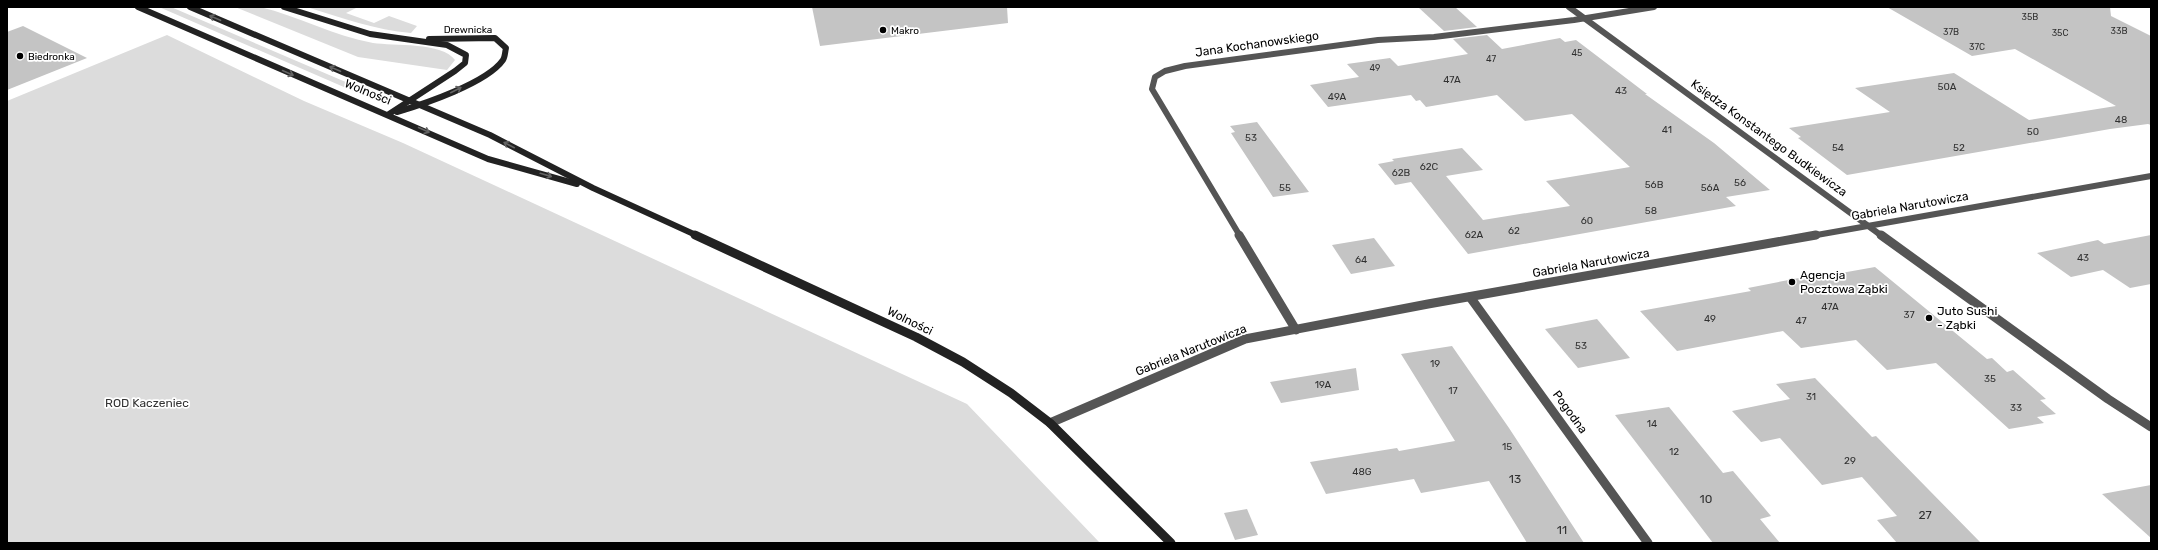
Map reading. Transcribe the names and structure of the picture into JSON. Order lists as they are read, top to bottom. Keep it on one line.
{"streets":{"street":["Drewnicka","Jana Kochanowskiego","Wolności","Księdza Konstantego Budkiewicza","Gabriela Narutowicza","Pogodna"]},"crossings":[["Drewnicka","Wolności"],["Jana Kochanowskiego","Księdza Konstantego Budkiewicza"],["Jana Kochanowskiego","Gabriela Narutowicza"],["Wolności","Gabriela Narutowicza"],["Księdza Konstantego Budkiewicza","Gabriela Narutowicza"],["Gabriela Narutowicza","Pogodna"]],"parks":["ROD Kaczeniec"],"places":["Makro","Biedronka","Agencja Pocztowa Ząbki","Juto Sushi - Ząbki"],"house_numbers":["35B","33B","37B","35C","37C","45","47","49","47A","50A","43","49A","48","41","50","53","54","52","62C","62B","56","56B","55","56A","58","60","62","62A","43","64","47A","37","49","47","53","19","35","19A","17","31","33","14","15","12","29","48G","13","10","27","11"]}
